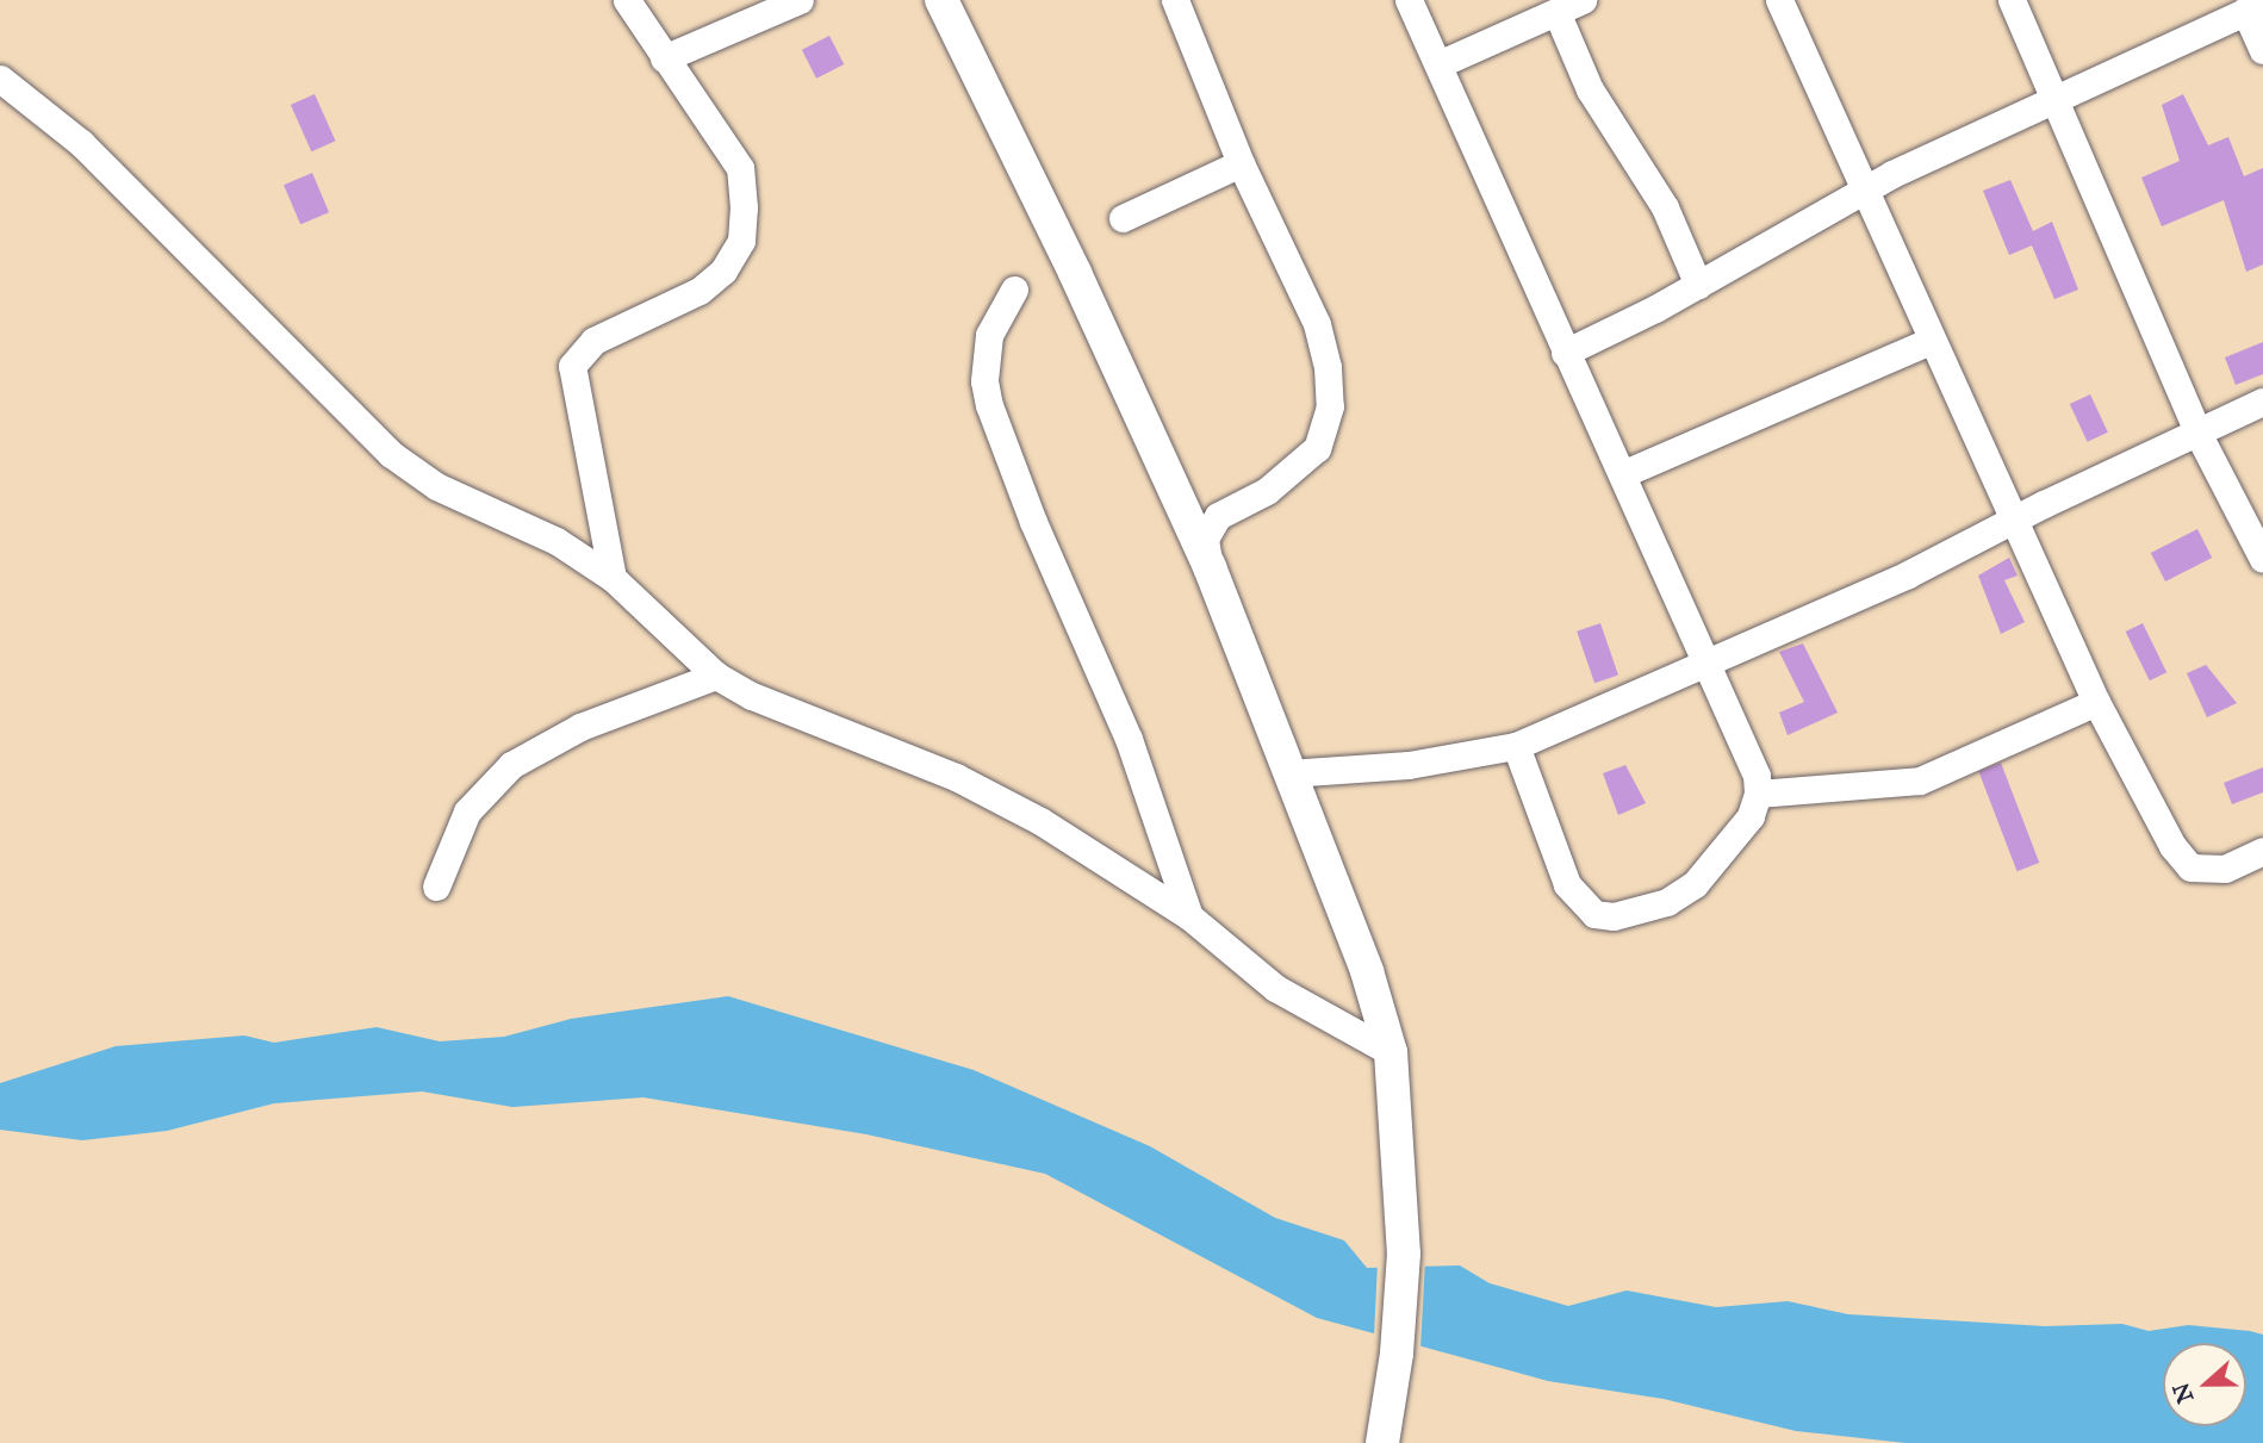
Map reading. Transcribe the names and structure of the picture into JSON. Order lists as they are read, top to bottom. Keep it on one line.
{"north":"left"}
